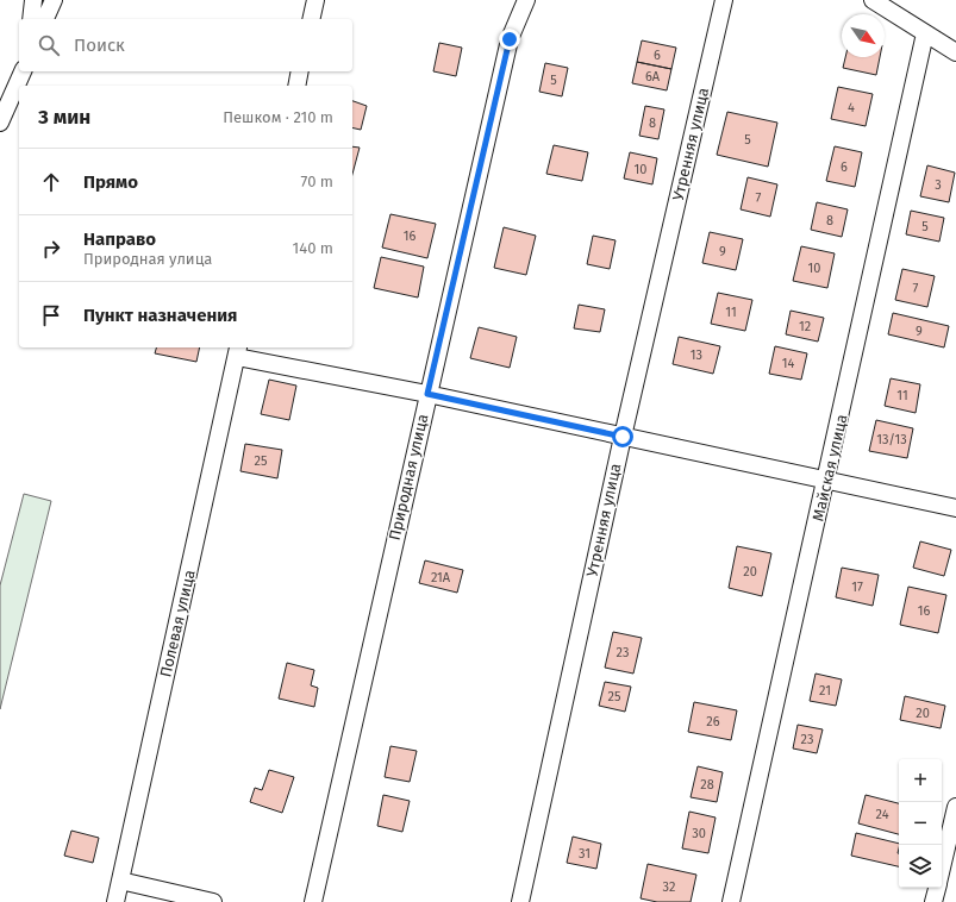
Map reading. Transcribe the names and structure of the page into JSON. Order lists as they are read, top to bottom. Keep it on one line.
{"streets":{"street":["Утренняя улица","Майская улица","Природная улица","Полевая улица"]},"house_numbers":["6","6А","5","4","8","5","6","10","3","7","8","5","16","9","10","7","11","12","9","13","14","11","13/13","25","20","21А","17","16","23","21","25","20","26","23","28","24","30","31","32"],"north":"bottom right","page":{"search":"Поиск","heading":["3 мин","Пешком · 210 m"],"list":[["Прямо","70 m"],["Направо","Природная улица","140 m"],"Пункт назначения"],"map_buttons":["+","−"]}}
